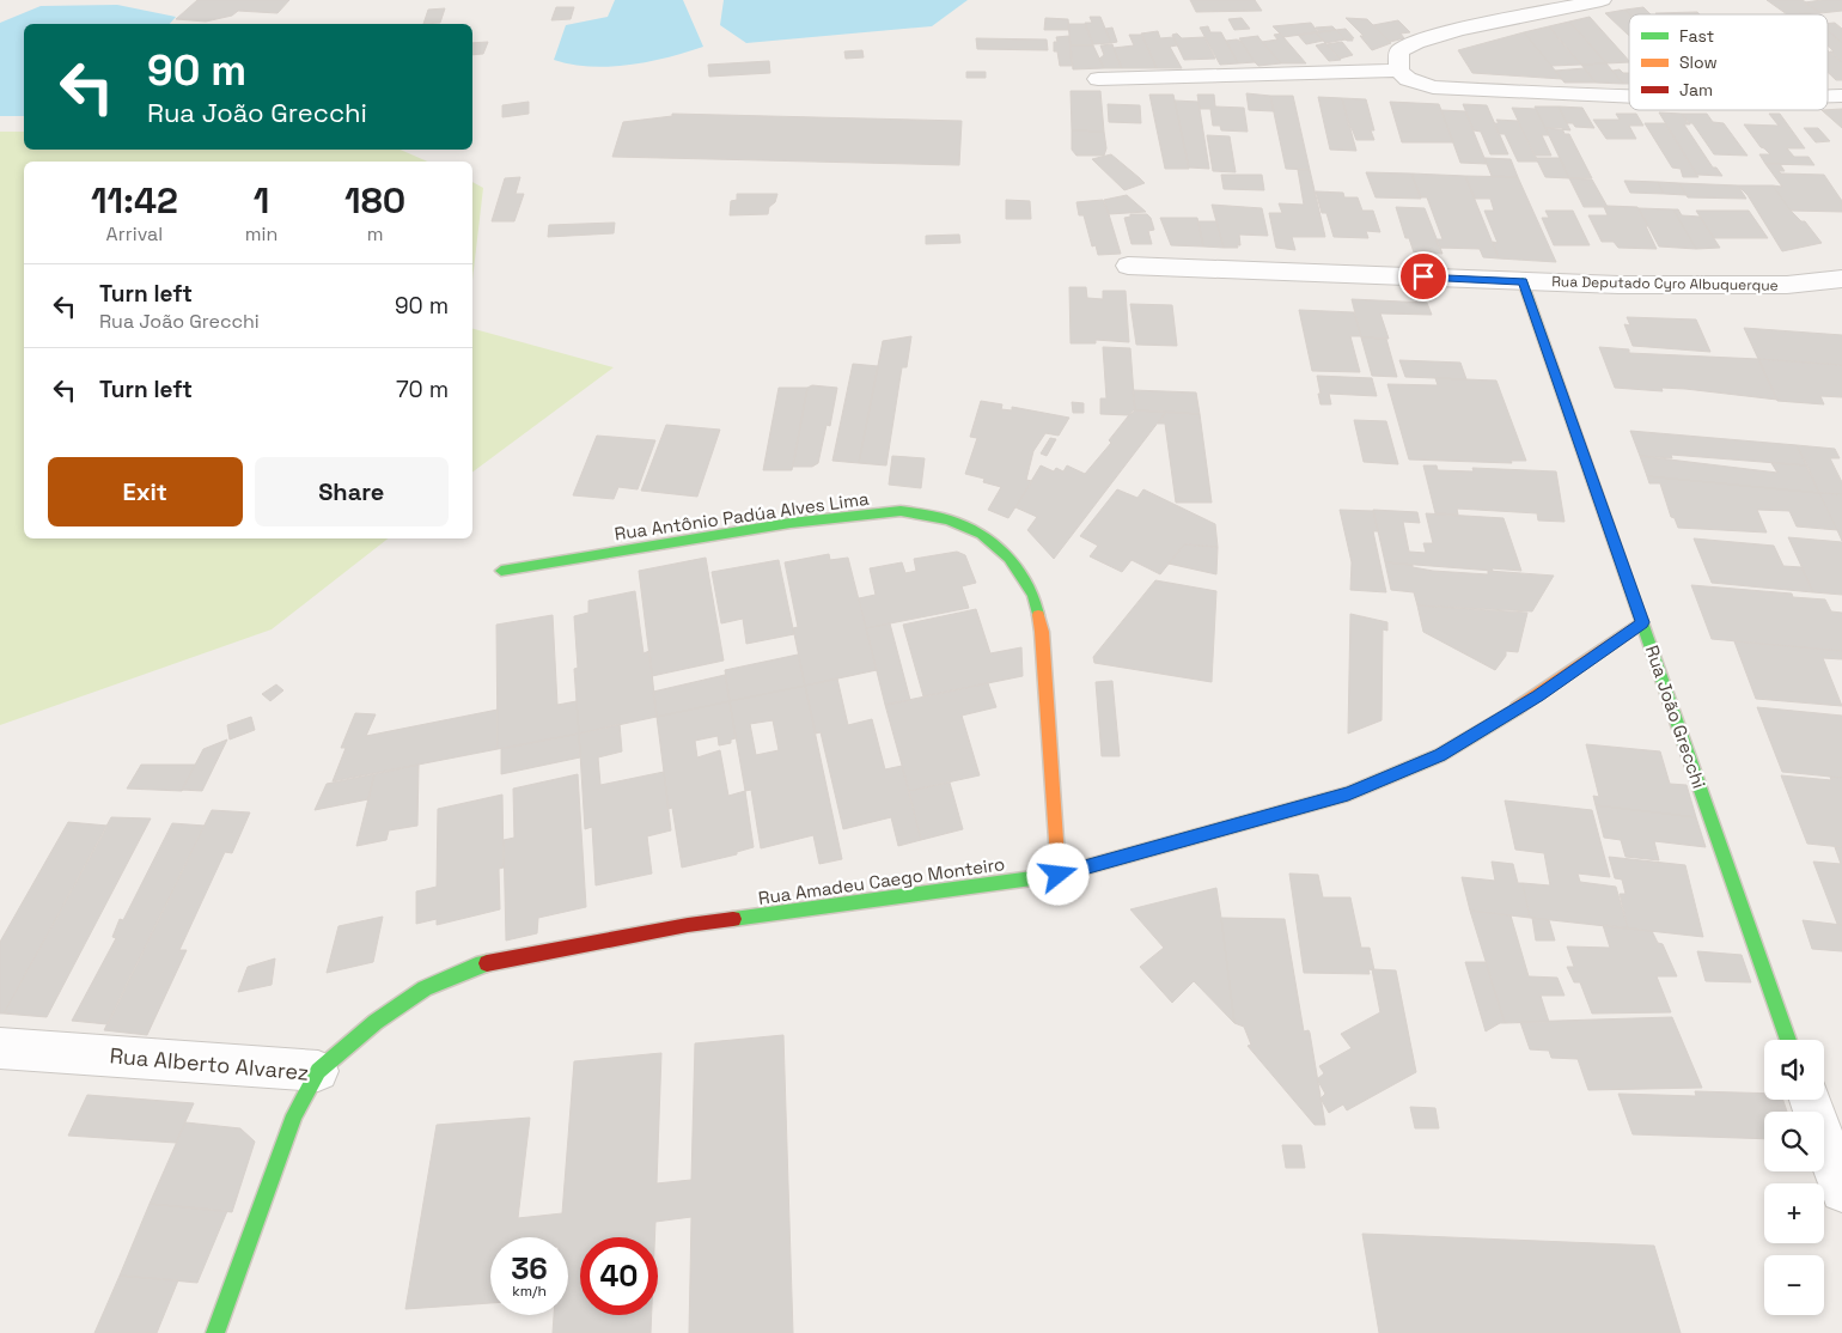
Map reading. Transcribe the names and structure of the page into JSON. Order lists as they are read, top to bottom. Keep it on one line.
{"streets":{"street":["Rua Deputado Cyro Albuquerque","Rua Antônio Padúa Alves Lima","Rua João Grecchi","Rua Amadeu Caego Monteiro","Rua Alberto Alvarez"]},"crossings":[["Rua Deputado Cyro Albuquerque","Rua João Grecchi"],["Rua Antônio Padúa Alves Lima","Rua Amadeu Caego Monteiro"],["Rua João Grecchi","Rua Amadeu Caego Monteiro"],["Rua Amadeu Caego Monteiro","Rua Alberto Alvarez"]],"legend":["Fast","Slow","Jam"],"page":{"turn":["90 m","Rua João Grecchi"],"eta":["11:42","Arrival","1","min","180","m"],"list":[{"name":"Turn left","note":"Rua João Grecchi","value":"90 m"},{"name":"Turn left","value":"70 m"}],"buttons":["Exit","Share"],"map_buttons":["+","−"],"speed":"36 km/h","limit":"40"}}
